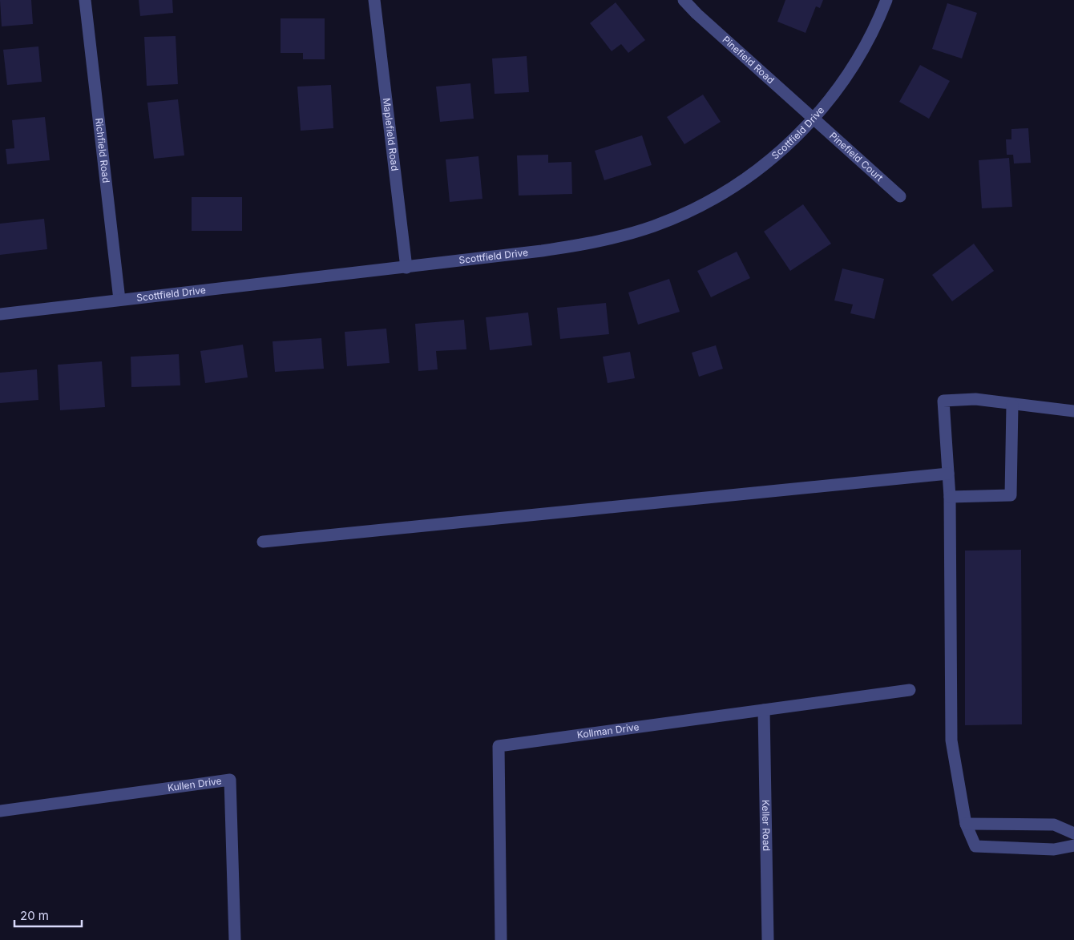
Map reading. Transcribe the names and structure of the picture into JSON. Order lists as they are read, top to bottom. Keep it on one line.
{"streets":{"street":["Pinefield Road","Scottfield Drive","Maplefield Road","Richfield Road","Pinefield Court","Kollman Drive","Kullen Drive","Keller Road"]},"crossings":[["Pinefield Road","Scottfield Drive"],["Pinefield Road","Pinefield Court"],["Scottfield Drive","Maplefield Road"],["Scottfield Drive","Richfield Road"],["Scottfield Drive","Pinefield Court"],["Kollman Drive","Keller Road"]],"scale_bar":"20 m"}
